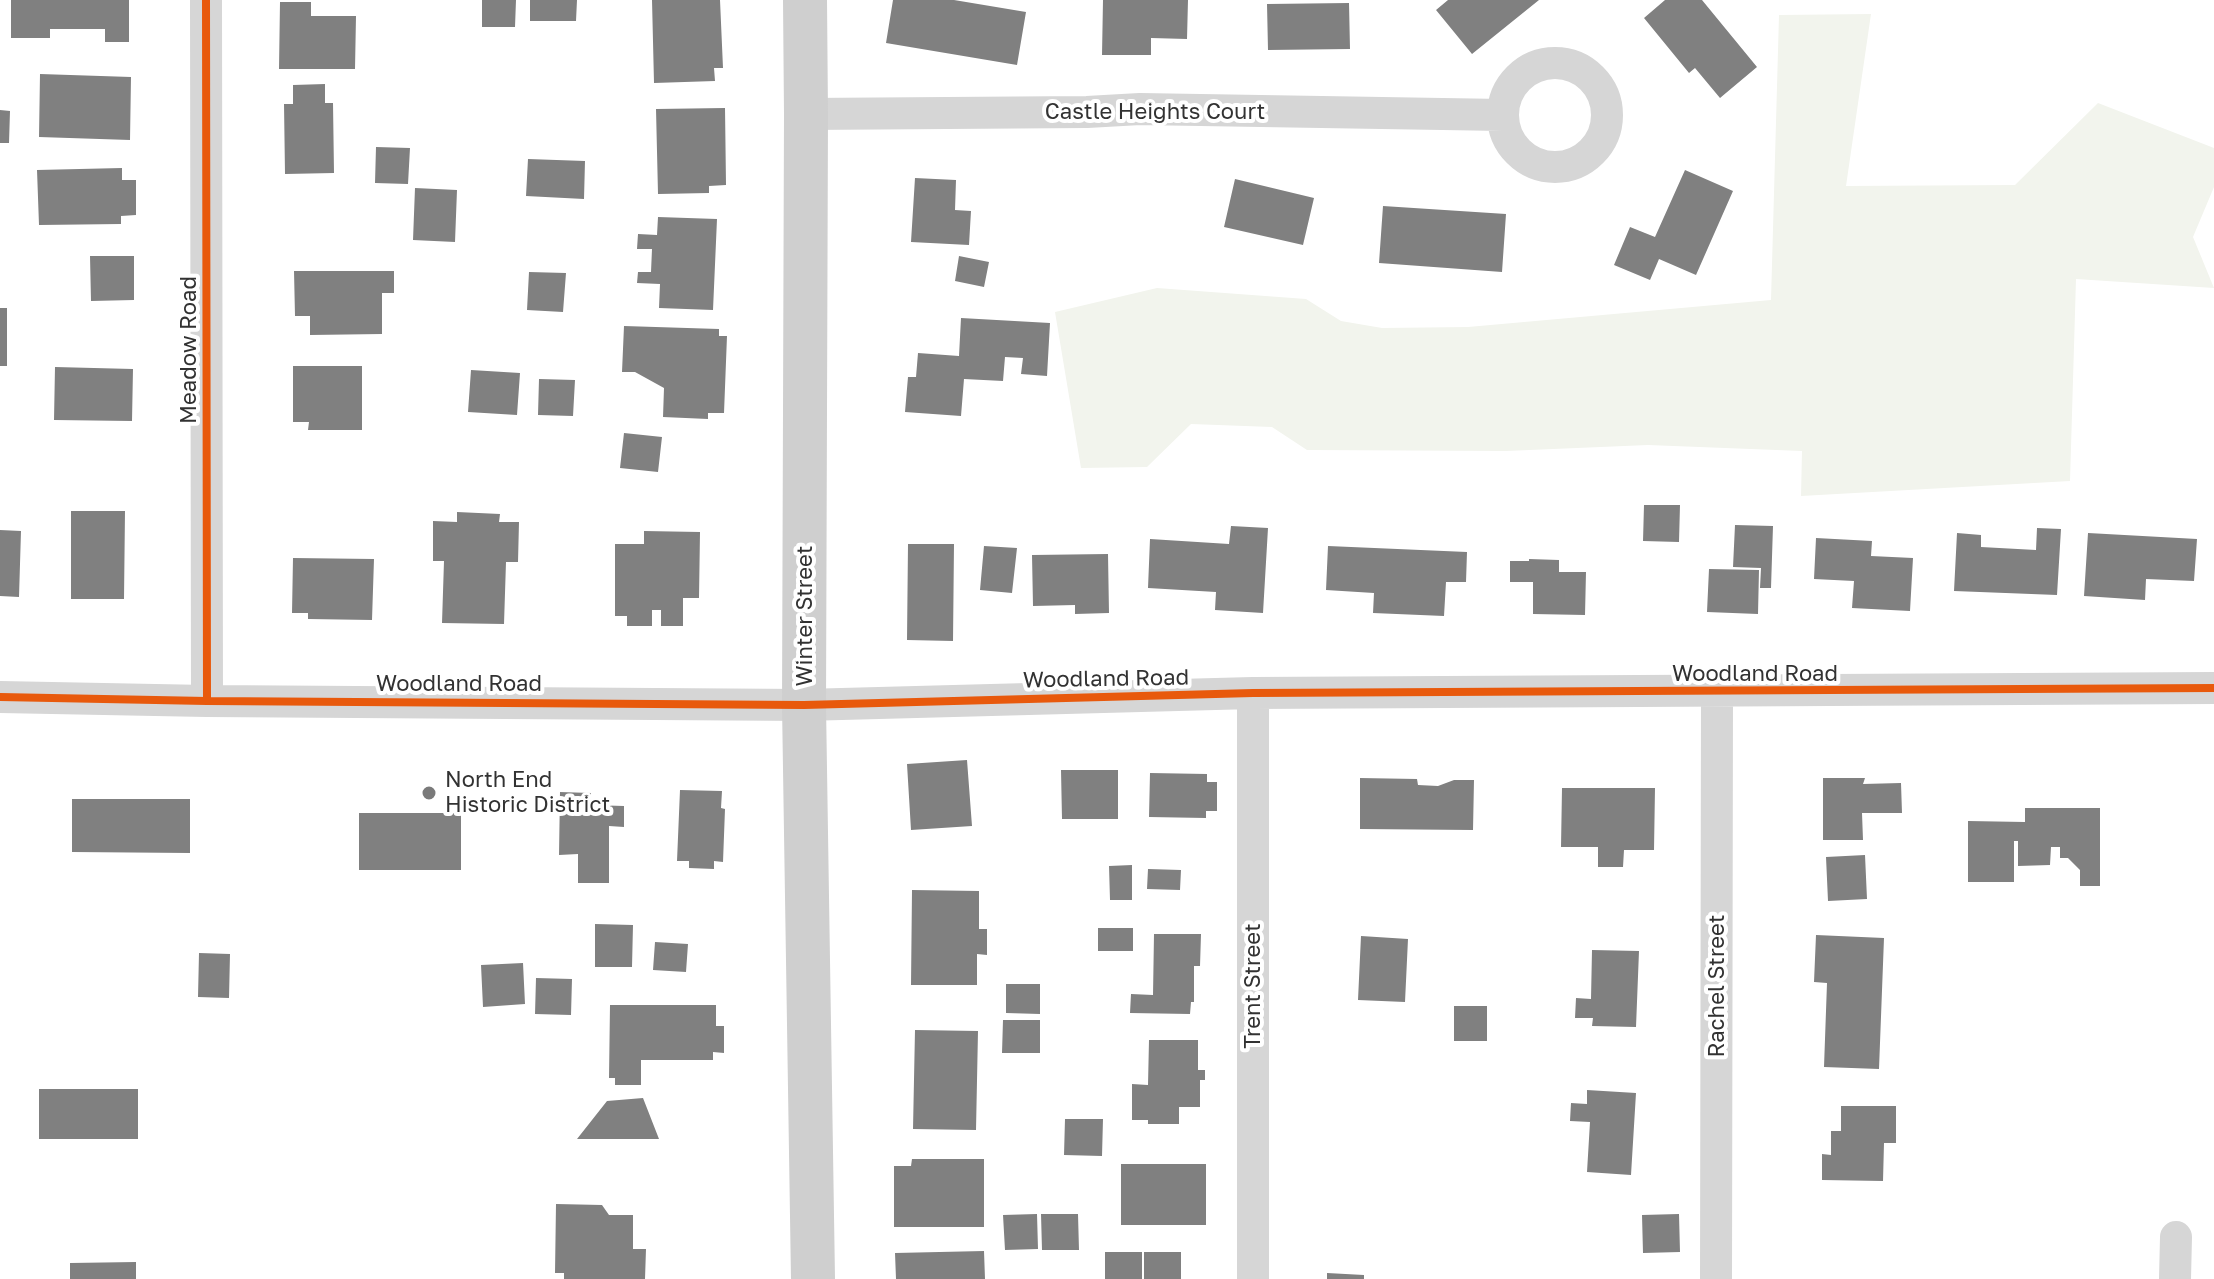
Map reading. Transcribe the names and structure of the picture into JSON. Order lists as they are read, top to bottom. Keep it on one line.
{"streets":{"main road":["Winter Street"],"street":["Castle Heights Court","Meadow Road","Woodland Road","Trent Street","Rachel Street"]},"crossings":[["Castle Heights Court","Winter Street"],["Meadow Road","Woodland Road"],["Winter Street","Woodland Road"],["Woodland Road","Trent Street"],["Woodland Road","Rachel Street"]],"places":["North End Historic District"]}
